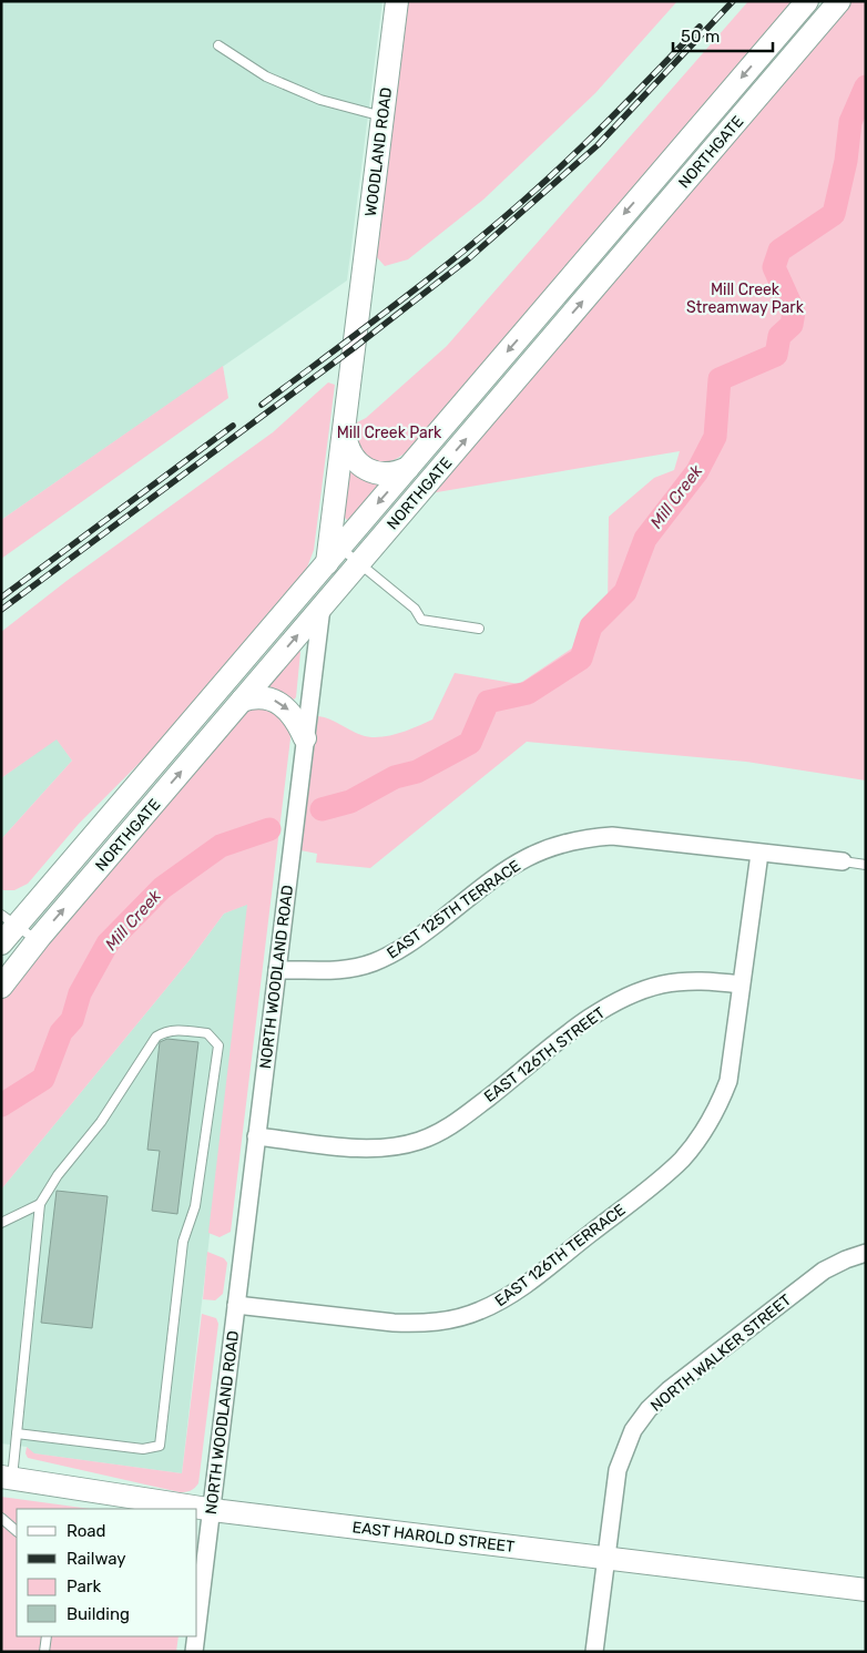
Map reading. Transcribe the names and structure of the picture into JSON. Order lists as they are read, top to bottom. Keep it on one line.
{"streets":{"main road":["WOODLAND ROAD","NORTHGATE","NORTH WOODLAND ROAD","EAST HAROLD STREET"],"street":["EAST 125TH TERRACE","EAST 126TH STREET","EAST 126TH TERRACE","NORTH WALKER STREET"]},"crossings":[["WOODLAND ROAD","NORTH WOODLAND ROAD"],["NORTHGATE","NORTH WOODLAND ROAD"],["EAST 125TH TERRACE","NORTH WOODLAND ROAD"],["NORTH WOODLAND ROAD","EAST 126TH STREET"],["NORTH WOODLAND ROAD","EAST 126TH TERRACE"],["NORTH WOODLAND ROAD","EAST HAROLD STREET"],["EAST 126TH STREET","EAST 126TH TERRACE"],["NORTH WALKER STREET","EAST HAROLD STREET"]],"water":["Mill Creek"],"parks":["Mill Creek Streamway Park","Mill Creek Park"],"legend":["Road","Railway","Park","Building"],"scale_bar":"50 m"}
